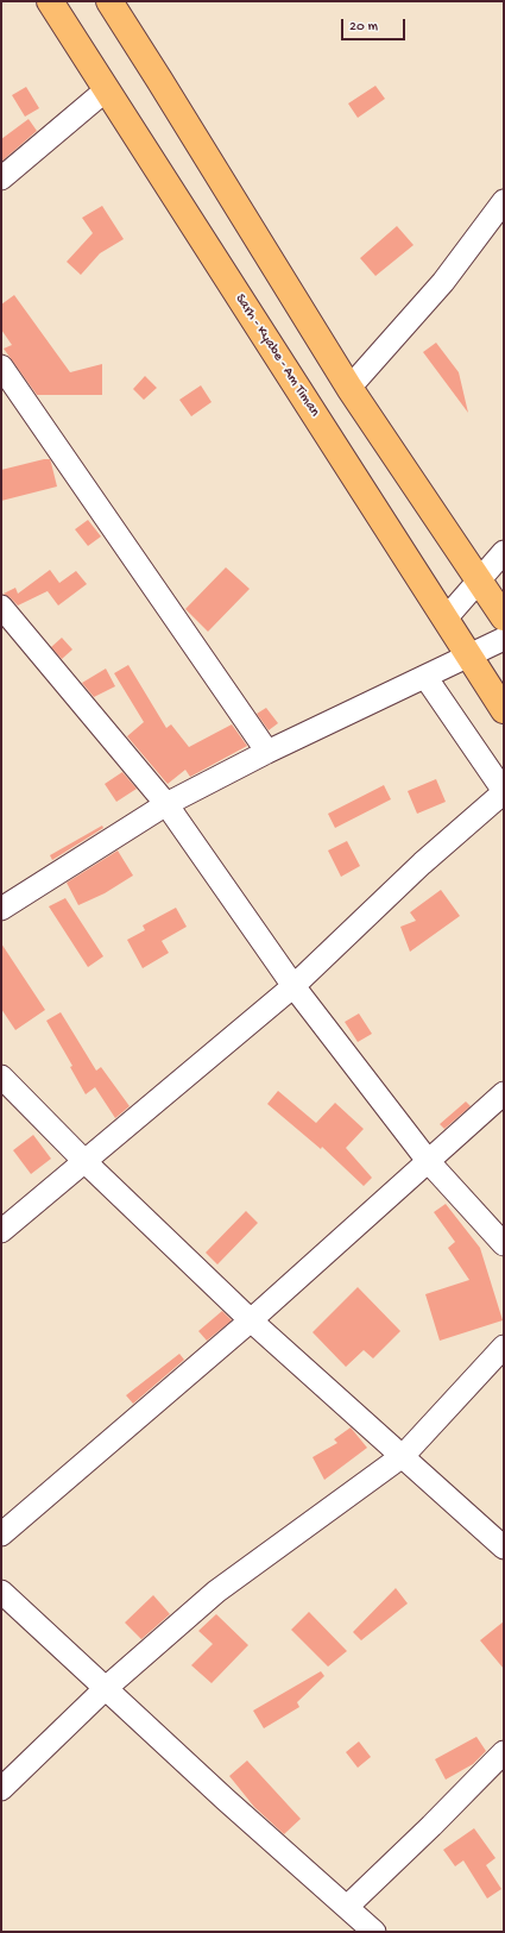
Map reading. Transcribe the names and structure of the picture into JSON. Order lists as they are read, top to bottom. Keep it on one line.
{"streets":{"highway":["Sarh - Kyabe - Am Timan"]},"scale_bar":"20 m"}
